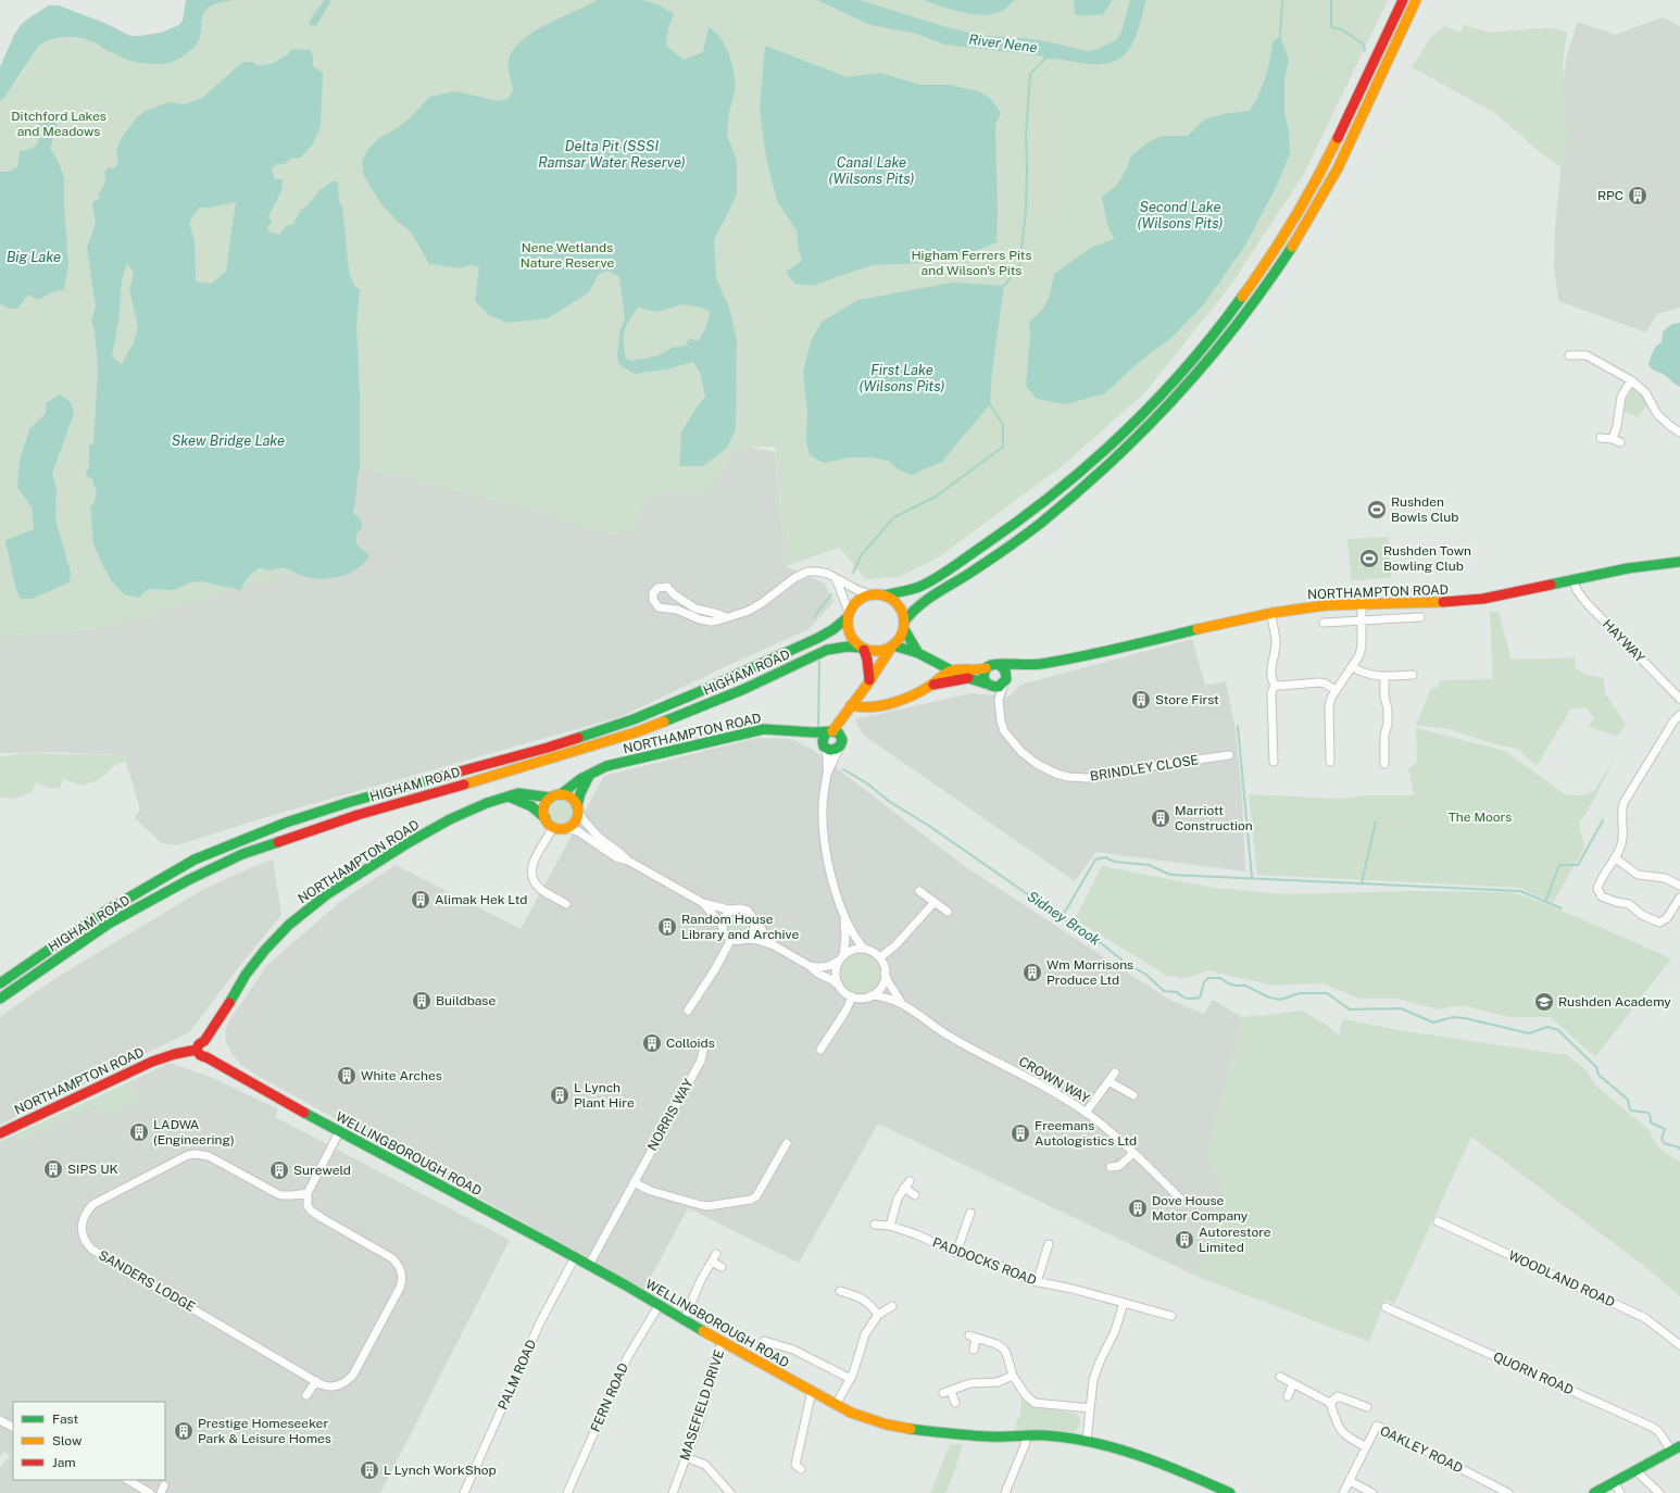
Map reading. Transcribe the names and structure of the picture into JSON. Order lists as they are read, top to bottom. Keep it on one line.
{"streets":{"main road":["NORTHAMPTON ROAD","HIGHAM ROAD","WELLINGBOROUGH ROAD"],"street":["HAYWAY","BRINDLEY CLOSE","CROWN WAY","NORRIS WAY","PADDOCKS ROAD","WOODLAND ROAD","SANDERS LODGE","QUORN ROAD","PALM ROAD","FERN ROAD","MASEFIELD DRIVE","OAKLEY ROAD"]},"crossings":[["NORTHAMPTON ROAD","HAYWAY"],["NORTHAMPTON ROAD","BRINDLEY CLOSE"],["NORTHAMPTON ROAD","WELLINGBOROUGH ROAD"],["NORRIS WAY","WELLINGBOROUGH ROAD"],["WELLINGBOROUGH ROAD","PALM ROAD"],["WELLINGBOROUGH ROAD","FERN ROAD"],["WELLINGBOROUGH ROAD","MASEFIELD DRIVE"]],"water":["River Nene","Delta Pit (SSSI Ramsar Water Reserve)","Canal Lake (Wilsons Pits)","Second Lake (Wilsons Pits)","Big Lake","First Lake (Wilsons Pits)","Skew Bridge Lake","Sidney Brook"],"parks":["Ditchford Lakes and Meadows","Nene Wetlands Nature Reserve","Higham Ferrers Pits and Wilson's Pits","The Moors"],"places":{"building":["RPC","Store First","Marriott Construction","Alimak Hek Ltd","Random House Library and Archive","Wm Morrisons Produce Ltd","Buildbase","Colloids","White Arches","L Lynch Plant Hire","LADWA (Engineering)","Freemans Autologistics Ltd","SIPS UK","Sureweld","Dove House Motor Company","Autorestore Limited","Prestige Homeseeker Park & Leisure Homes","L Lynch WorkShop"],"sports":["Rushden Bowls Club","Rushden Town Bowling Club"],"school or university":["Rushden Academy"]},"legend":["Fast","Slow","Jam"]}
